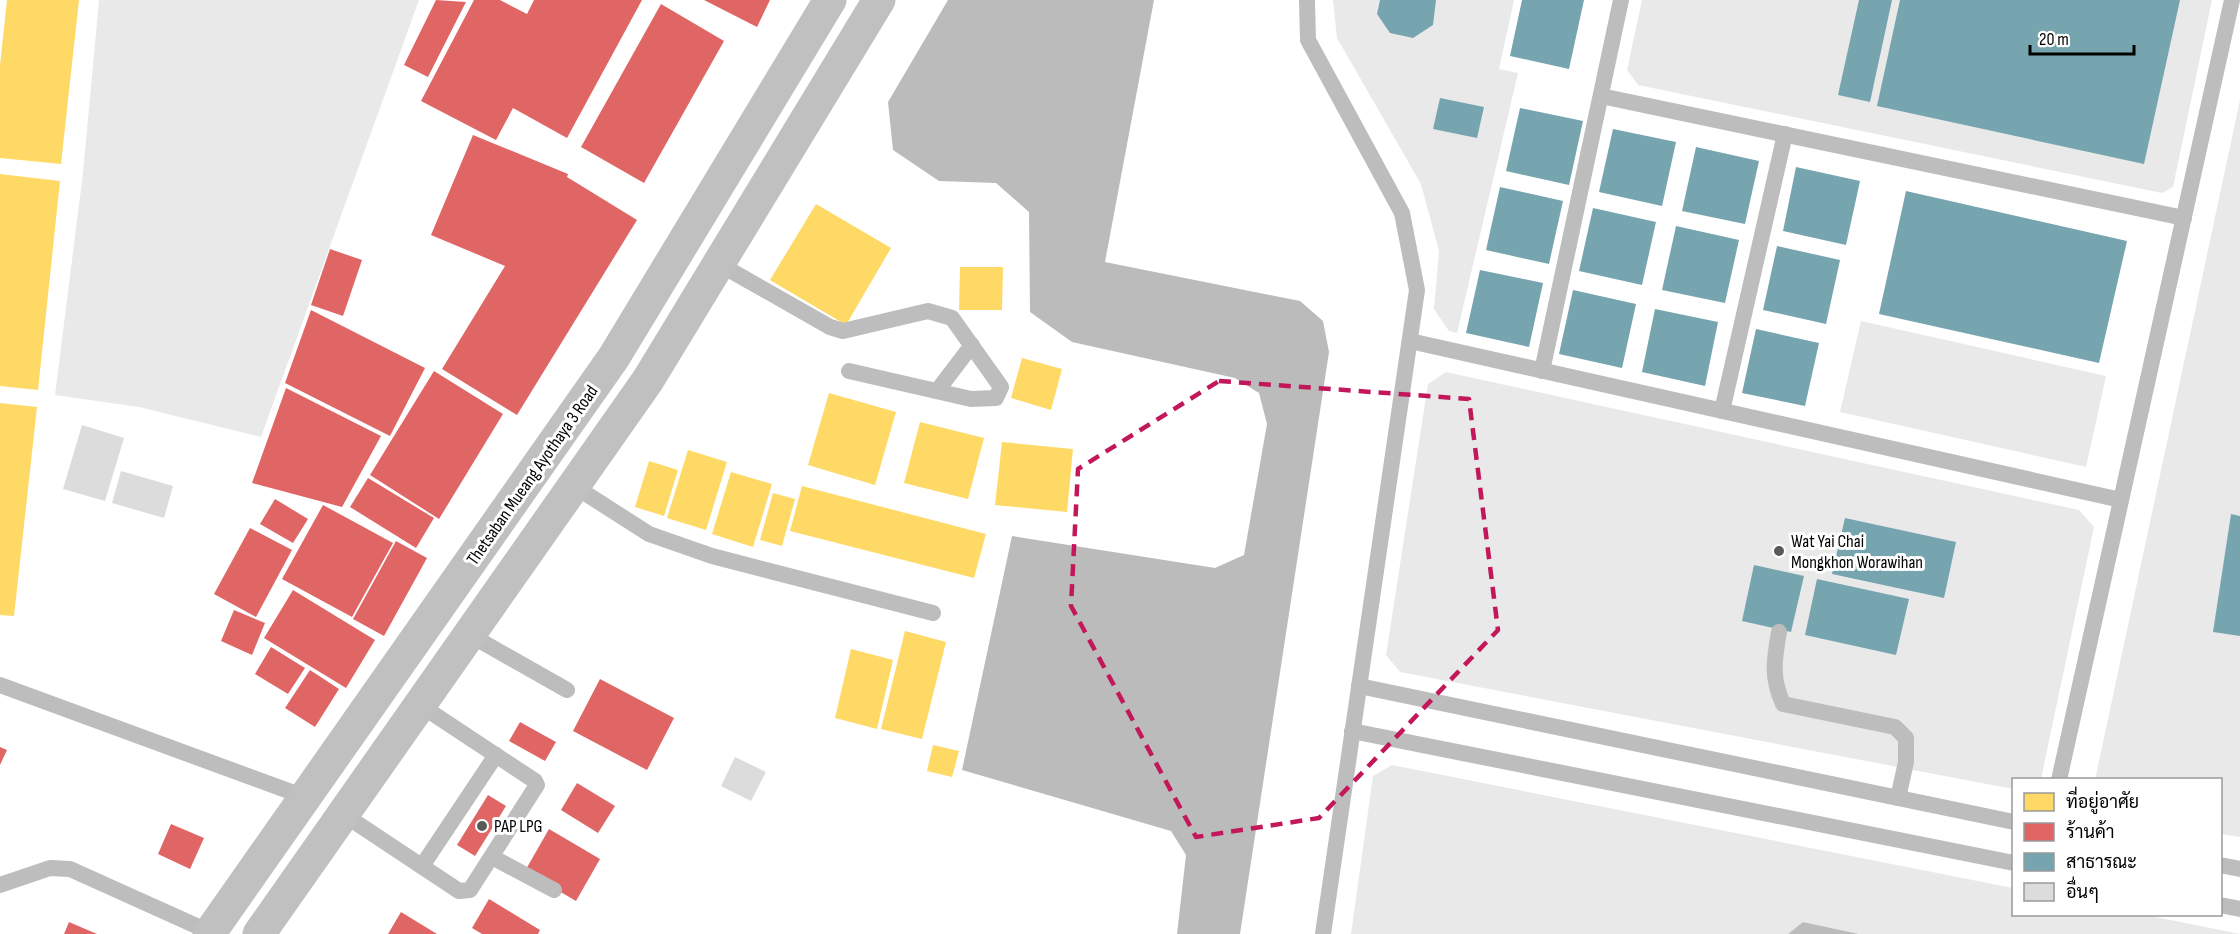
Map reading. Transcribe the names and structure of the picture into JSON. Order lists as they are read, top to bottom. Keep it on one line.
{"streets":{"street":["Thetsaban Mueang Ayothaya 3 Road"]},"places":["Wat Yai Chai Mongkhon Worawihan","PAP LPG"],"legend":["ที่อยู่อาศัย","ร้านค้า","สาธารณะ","อื่นๆ"],"scale_bar":"20 m"}
